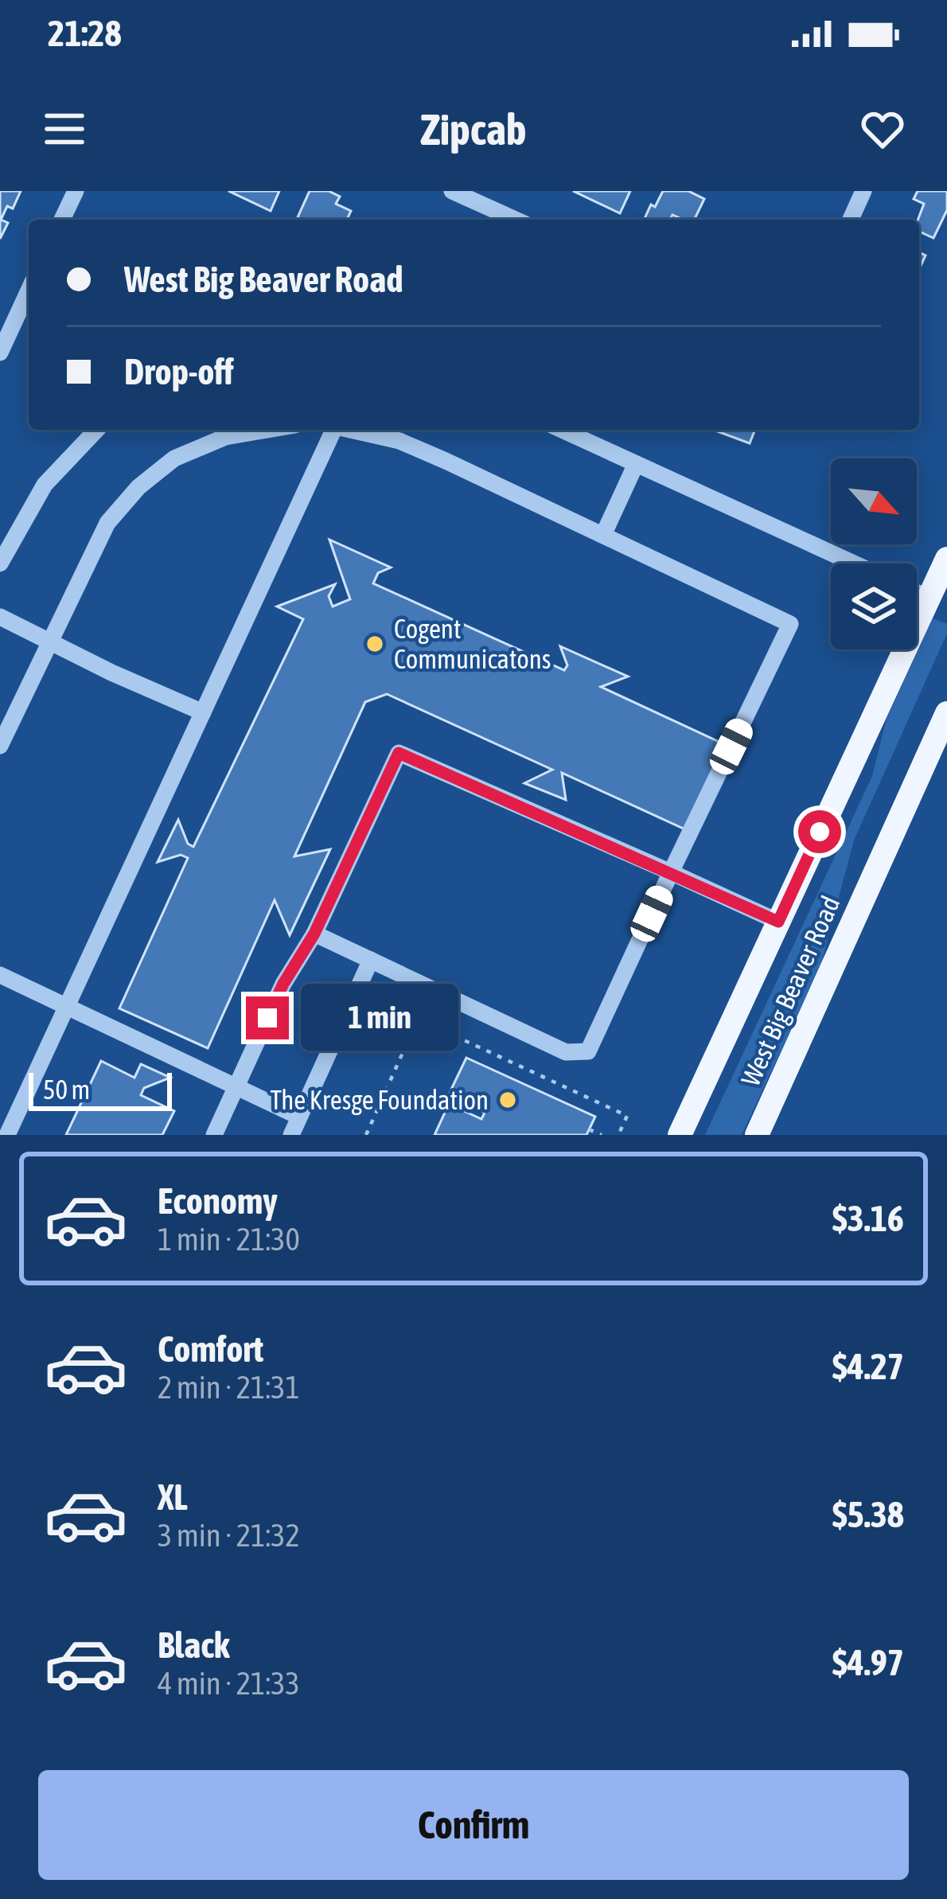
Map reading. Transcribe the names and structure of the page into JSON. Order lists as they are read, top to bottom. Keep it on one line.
{"streets":{"main road":["West Big Beaver Road"]},"places":["Cogent Communicatons","The Kresge Foundation"],"scale_bar":"50 m","north":"bottom right","page":{"status":"21:28","header":"Zipcab","banner":["West Big Beaver Road","Drop-off"],"bubble":"1 min","scale":"50 m","list":[{"name":"Economy","note":"1 min · 21:30","value":"$3.16"},{"name":"Comfort","note":"2 min · 21:31","value":"$4.27"},{"name":"XL","note":"3 min · 21:32","value":"$5.38"},{"name":"Black","note":"4 min · 21:33","value":"$4.97"}],"buttons":"Confirm"}}
